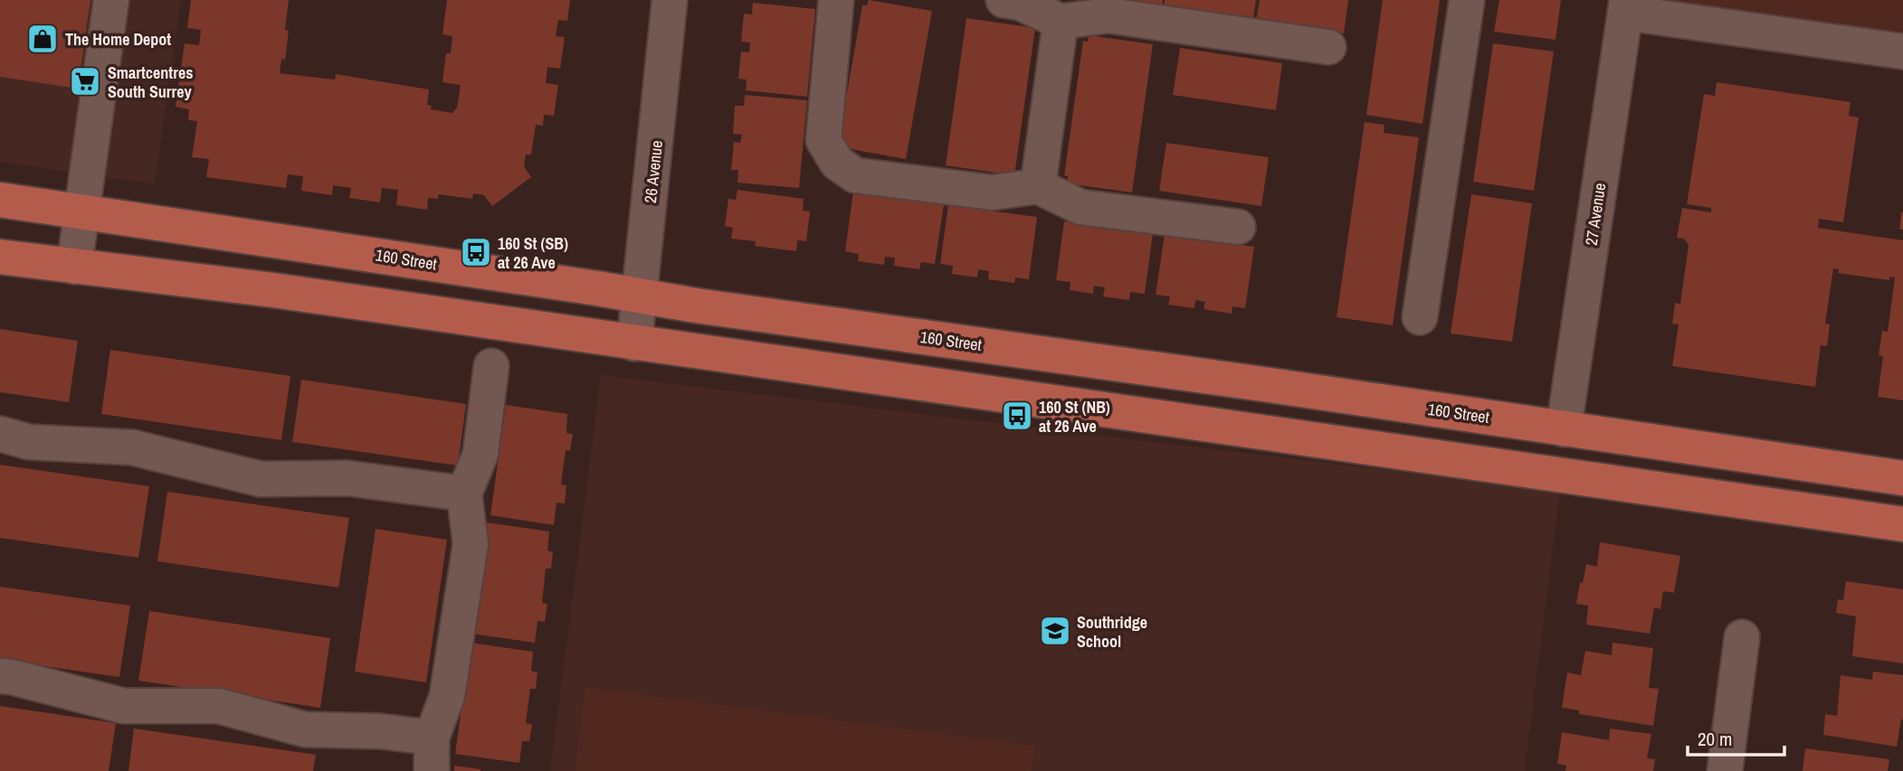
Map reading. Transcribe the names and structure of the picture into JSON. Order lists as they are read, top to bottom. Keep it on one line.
{"streets":{"main road":["160 Street"],"street":["26 Avenue","27 Avenue"]},"crossings":[["26 Avenue","160 Street"],["27 Avenue","160 Street"]],"places":{"shop":["The Home Depot"],"supermarket":["Smartcentres South Surrey"],"bus stop":["160 St (SB) at 26 Ave","160 St (NB) at 26 Ave"],"school or university":["Southridge School"]},"scale_bar":"20 m"}
